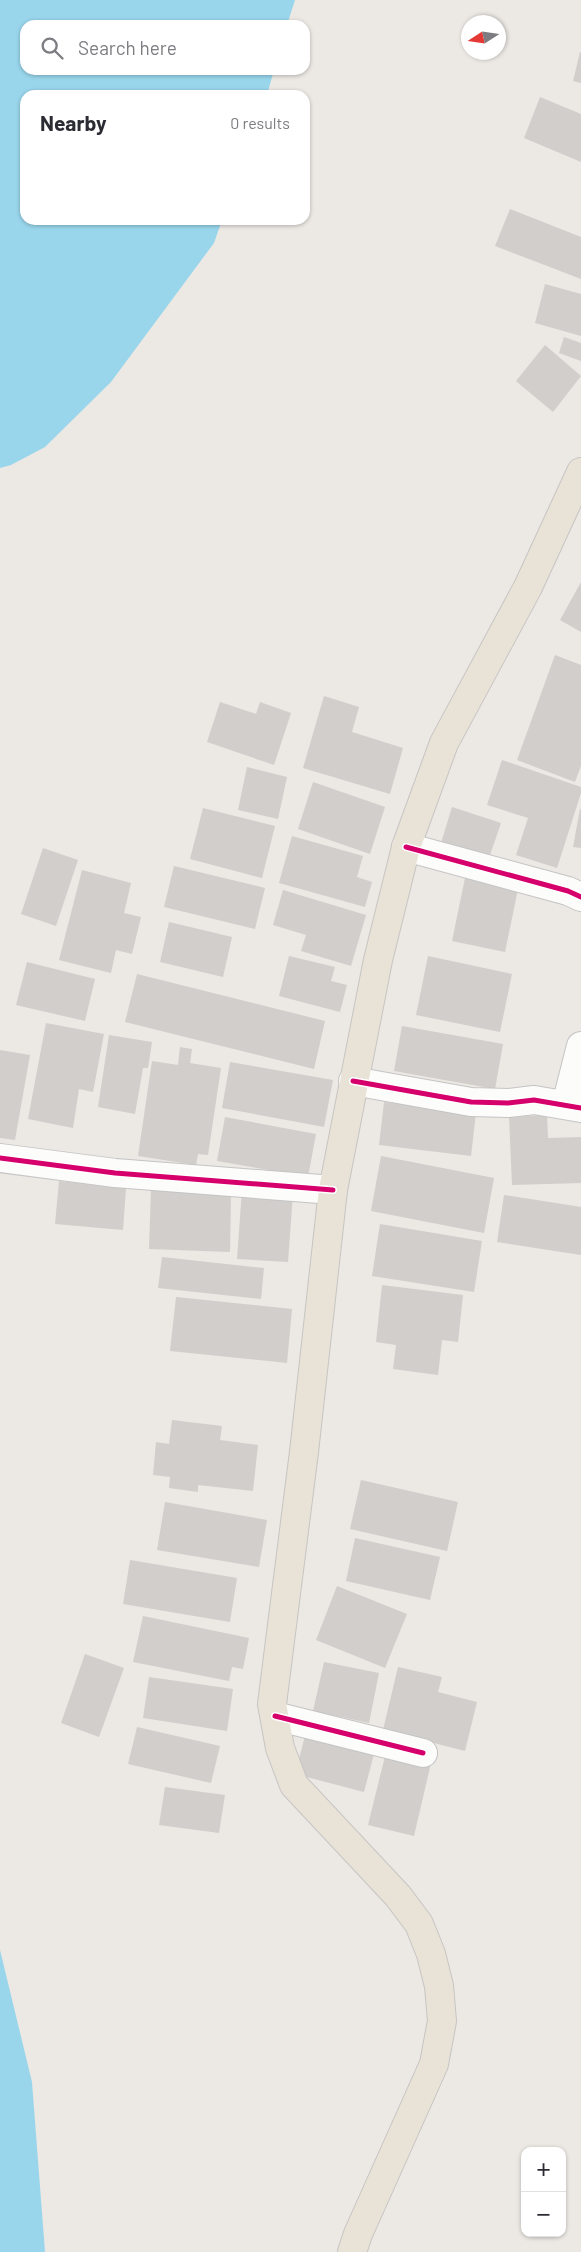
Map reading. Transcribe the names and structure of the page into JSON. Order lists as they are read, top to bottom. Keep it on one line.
{"north":"left","page":{"search":"Search here","heading":["Nearby","0 results"],"map_buttons":["+","−"]}}
